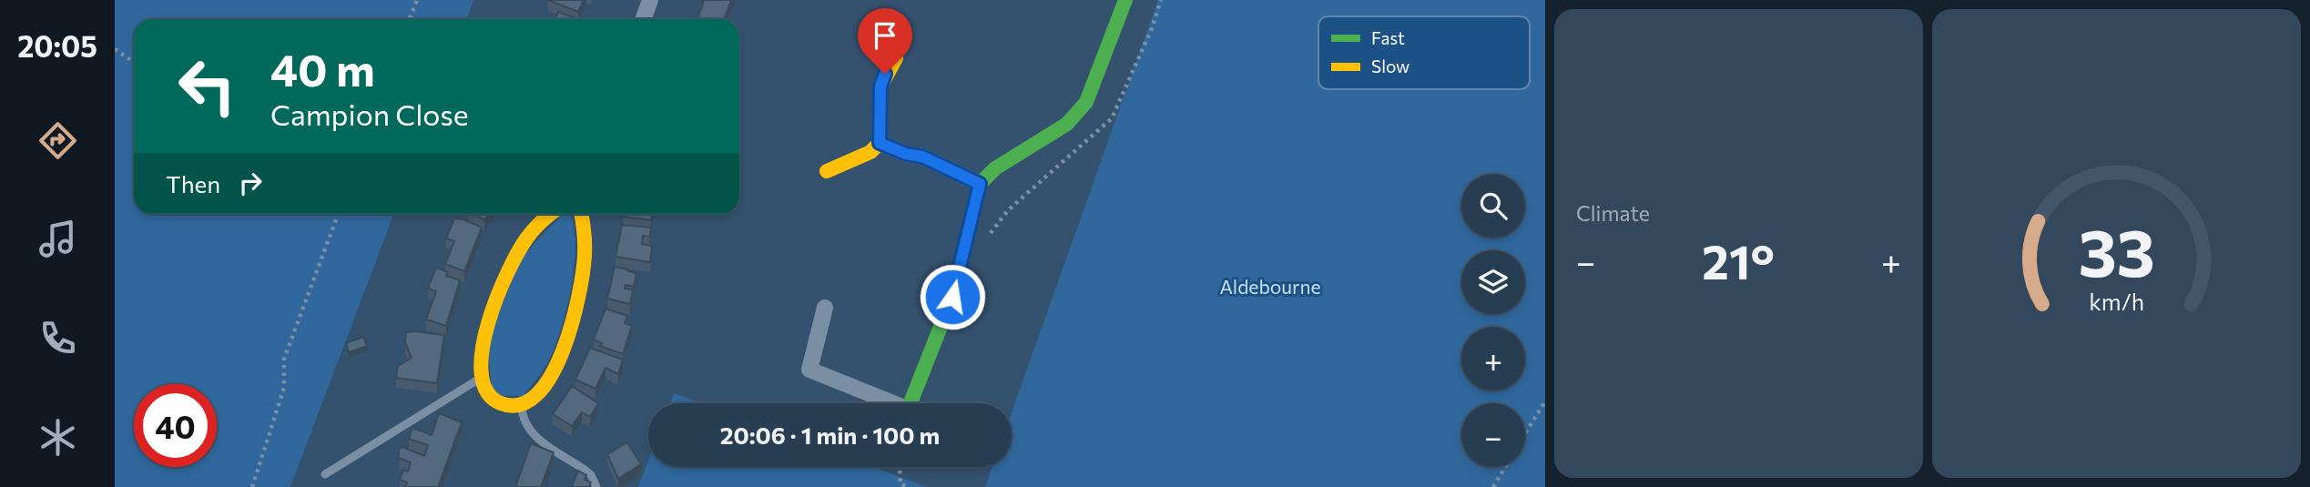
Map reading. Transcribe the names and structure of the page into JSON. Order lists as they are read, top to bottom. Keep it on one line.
{"parks":["Aldebourne"],"legend":["Fast","Slow"],"page":{"tabs":"20:05","tile":"Climate","turn":["40 m","Campion Close"],"then":"Then","map_buttons":["+","−"],"heat":["−","21°","+"],"limit":"40","trip":"20:06 · 1 min · 100 m","gauge":["33","km/h"]}}
